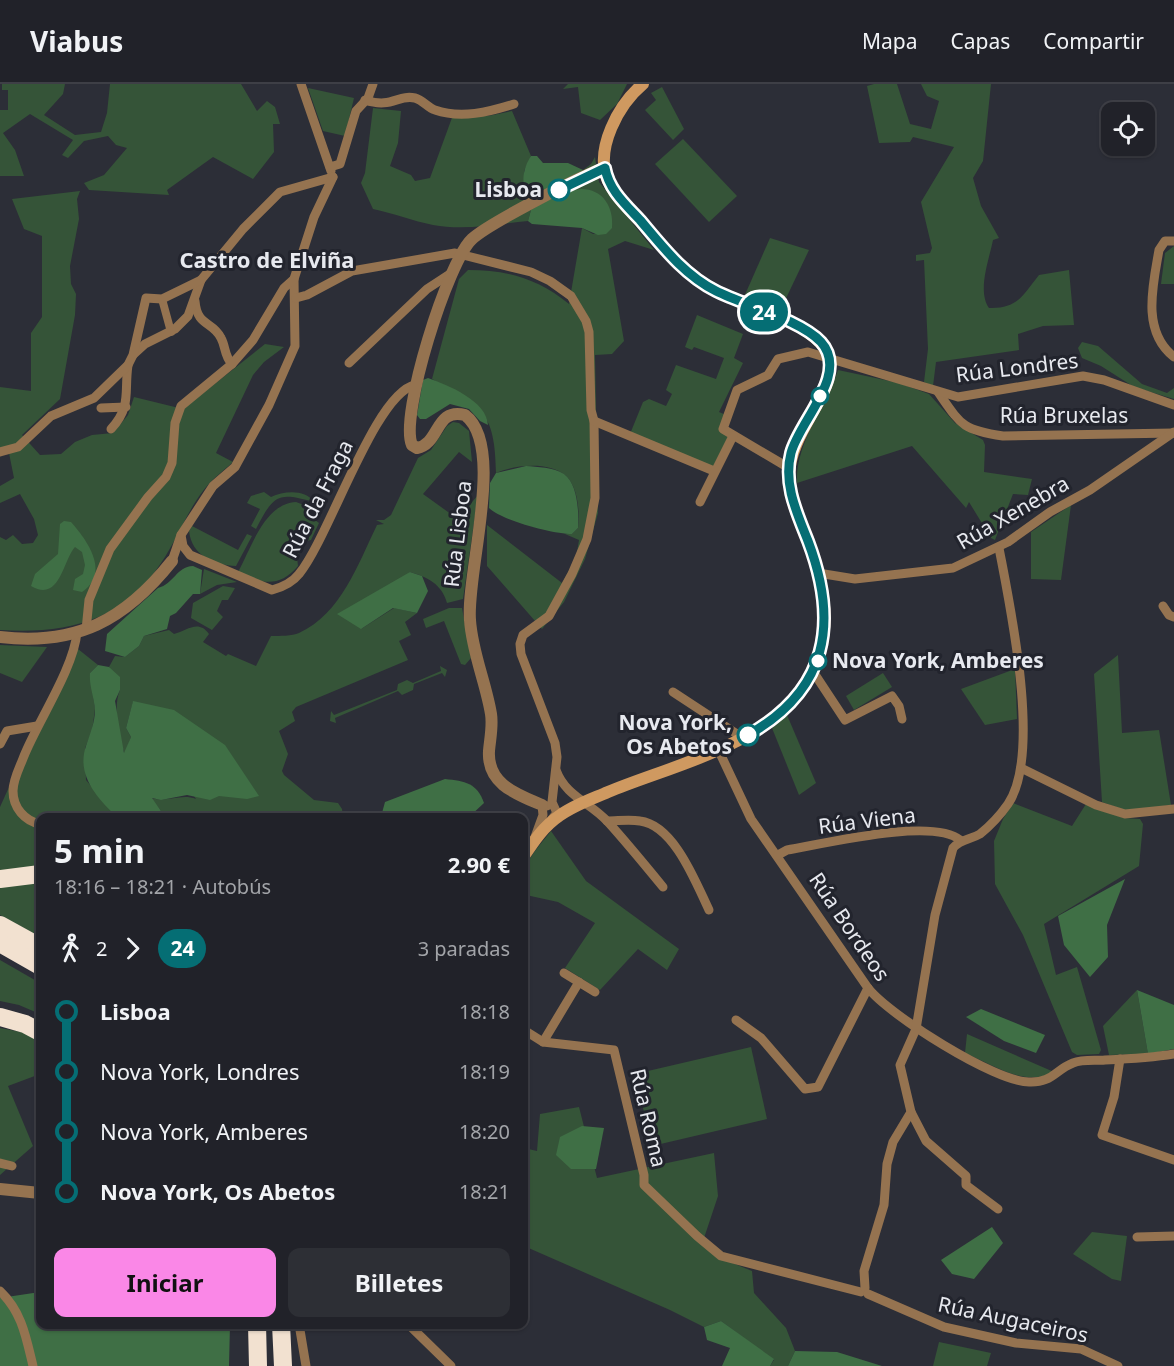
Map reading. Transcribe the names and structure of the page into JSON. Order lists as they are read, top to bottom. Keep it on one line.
{"streets":{"street":["Rúa Londres","Rúa Bruxelas","Rúa da Fraga","Rúa Xenebra","Rúa Lisboa","Rúa Viena","Rúa Bordeos","Rúa Roma","Rúa Augaceiros"]},"crossings":[["Rúa Londres","Rúa Bruxelas"],["Rúa Bruxelas","Rúa Xenebra"],["Rúa da Fraga","Rúa Lisboa"],["Rúa Viena","Rúa Bordeos"],["Rúa Roma","Rúa Augaceiros"]],"districts":["Castro de Elviña"],"places":["Lisboa","Nova York, Amberes","Nova York, Os Abetos"],"lines":["bus line 24"],"page":{"header":"Viabus","nav":["Mapa","Capas","Compartir"],"on_map":"24","heading":["5 min","18:16 – 18:21 · Autobús","2.90 €"],"legs":["2","24","3 paradas"],"list":[{"name":"Lisboa","value":"18:18"},{"name":"Nova York, Londres","value":"18:19"},{"name":"Nova York, Amberes","value":"18:20"},{"name":"Nova York, Os Abetos","value":"18:21"}],"buttons":["Iniciar","Billetes"]}}
